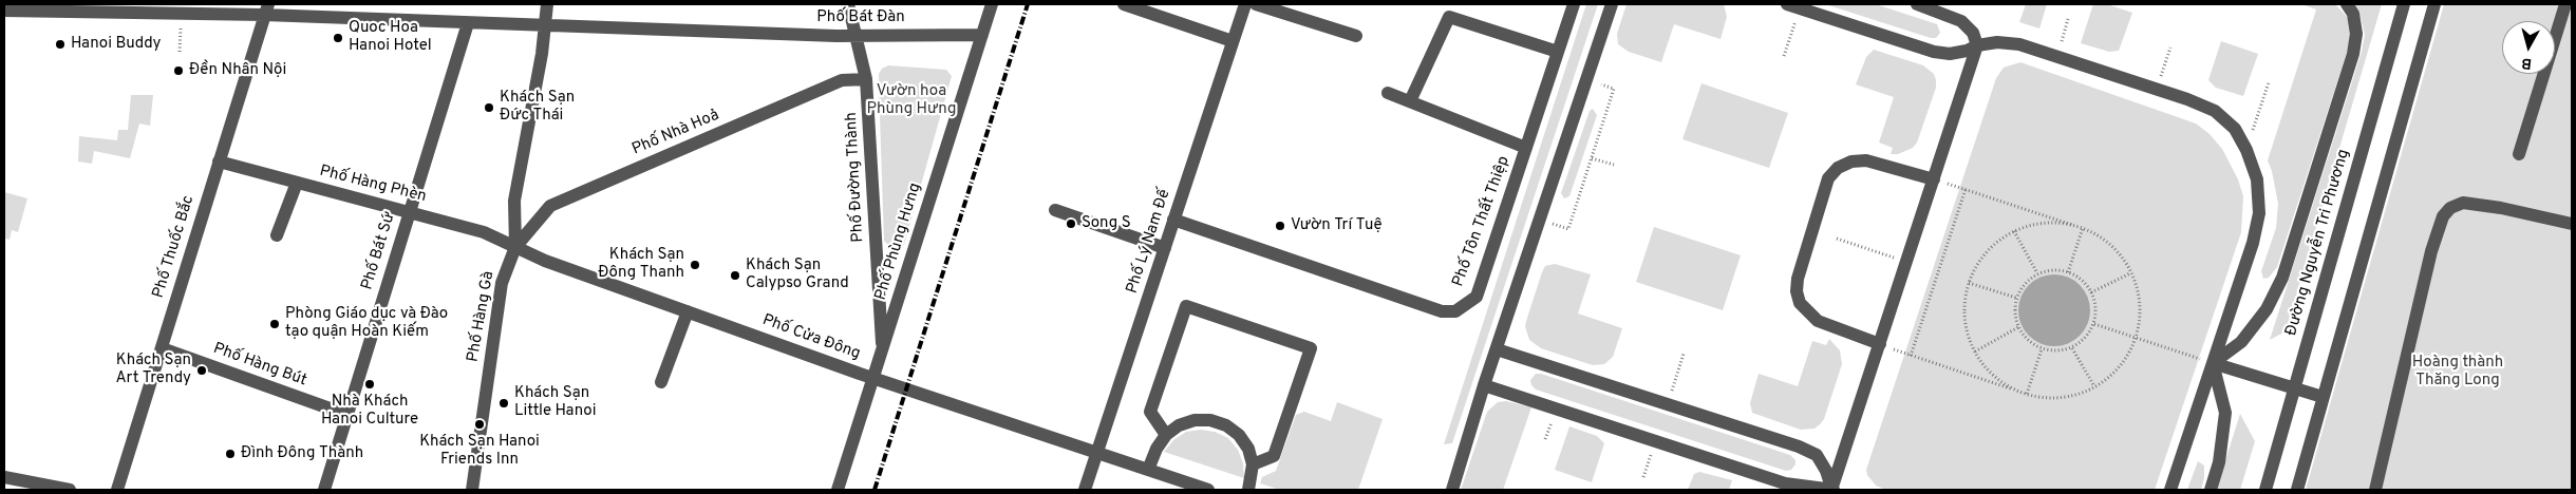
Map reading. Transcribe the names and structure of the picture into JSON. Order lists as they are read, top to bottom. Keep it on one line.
{"streets":{"street":["Phố Bát Đàn","Phố Nhà Hoả","Phố Đường Thành","Phố Hàng Phèn","Phố Tôn Thất Thiệp","Phố Phùng Hưng","Phố Lý Nam Đế","Đường Nguyễn Tri Phương","Phố Thuốc Bắc","Phố Bát Sứ","Phố Hàng Gà","Phố Cửa Đông","Phố Hàng Bút"]},"crossings":[["Phố Bát Đàn","Phố Đường Thành"],["Phố Bát Đàn","Phố Phùng Hưng"],["Phố Bát Đàn","Phố Thuốc Bắc"],["Phố Bát Đàn","Phố Bát Sứ"],["Phố Bát Đàn","Phố Hàng Gà"],["Phố Nhà Hoả","Phố Đường Thành"],["Phố Nhà Hoả","Phố Hàng Phèn"],["Phố Nhà Hoả","Phố Hàng Gà"],["Phố Nhà Hoả","Phố Cửa Đông"],["Phố Đường Thành","Phố Phùng Hưng"],["Phố Hàng Phèn","Phố Thuốc Bắc"],["Phố Hàng Phèn","Phố Bát Sứ"],["Phố Hàng Phèn","Phố Hàng Gà"],["Phố Hàng Phèn","Phố Cửa Đông"],["Phố Tôn Thất Thiệp","Phố Lý Nam Đế"],["Phố Phùng Hưng","Phố Cửa Đông"],["Phố Lý Nam Đế","Phố Cửa Đông"],["Phố Thuốc Bắc","Phố Hàng Bút"],["Phố Bát Sứ","Phố Hàng Bút"],["Phố Hàng Gà","Phố Cửa Đông"]],"parks":["Vườn hoa Phùng Hưng","Hoàng thành Thăng Long"],"places":["Quoc Hoa Hanoi Hotel","Hanoi Buddy","Đền Nhân Nội","Khách Sạn Đức Thái","Song S","Vườn Trí Tuệ","Khách Sạn Đông Thanh","Khách Sạn Calypso Grand","Phòng Giáo dục và Đào tạo quận Hoàn Kiếm","Khách Sạn Art Trendy","Nhà Khách Hanoi Culture","Khách Sạn Little Hanoi","Khách Sạn Hanoi Friends Inn","Đình Đông Thành"],"north":"bottom"}
